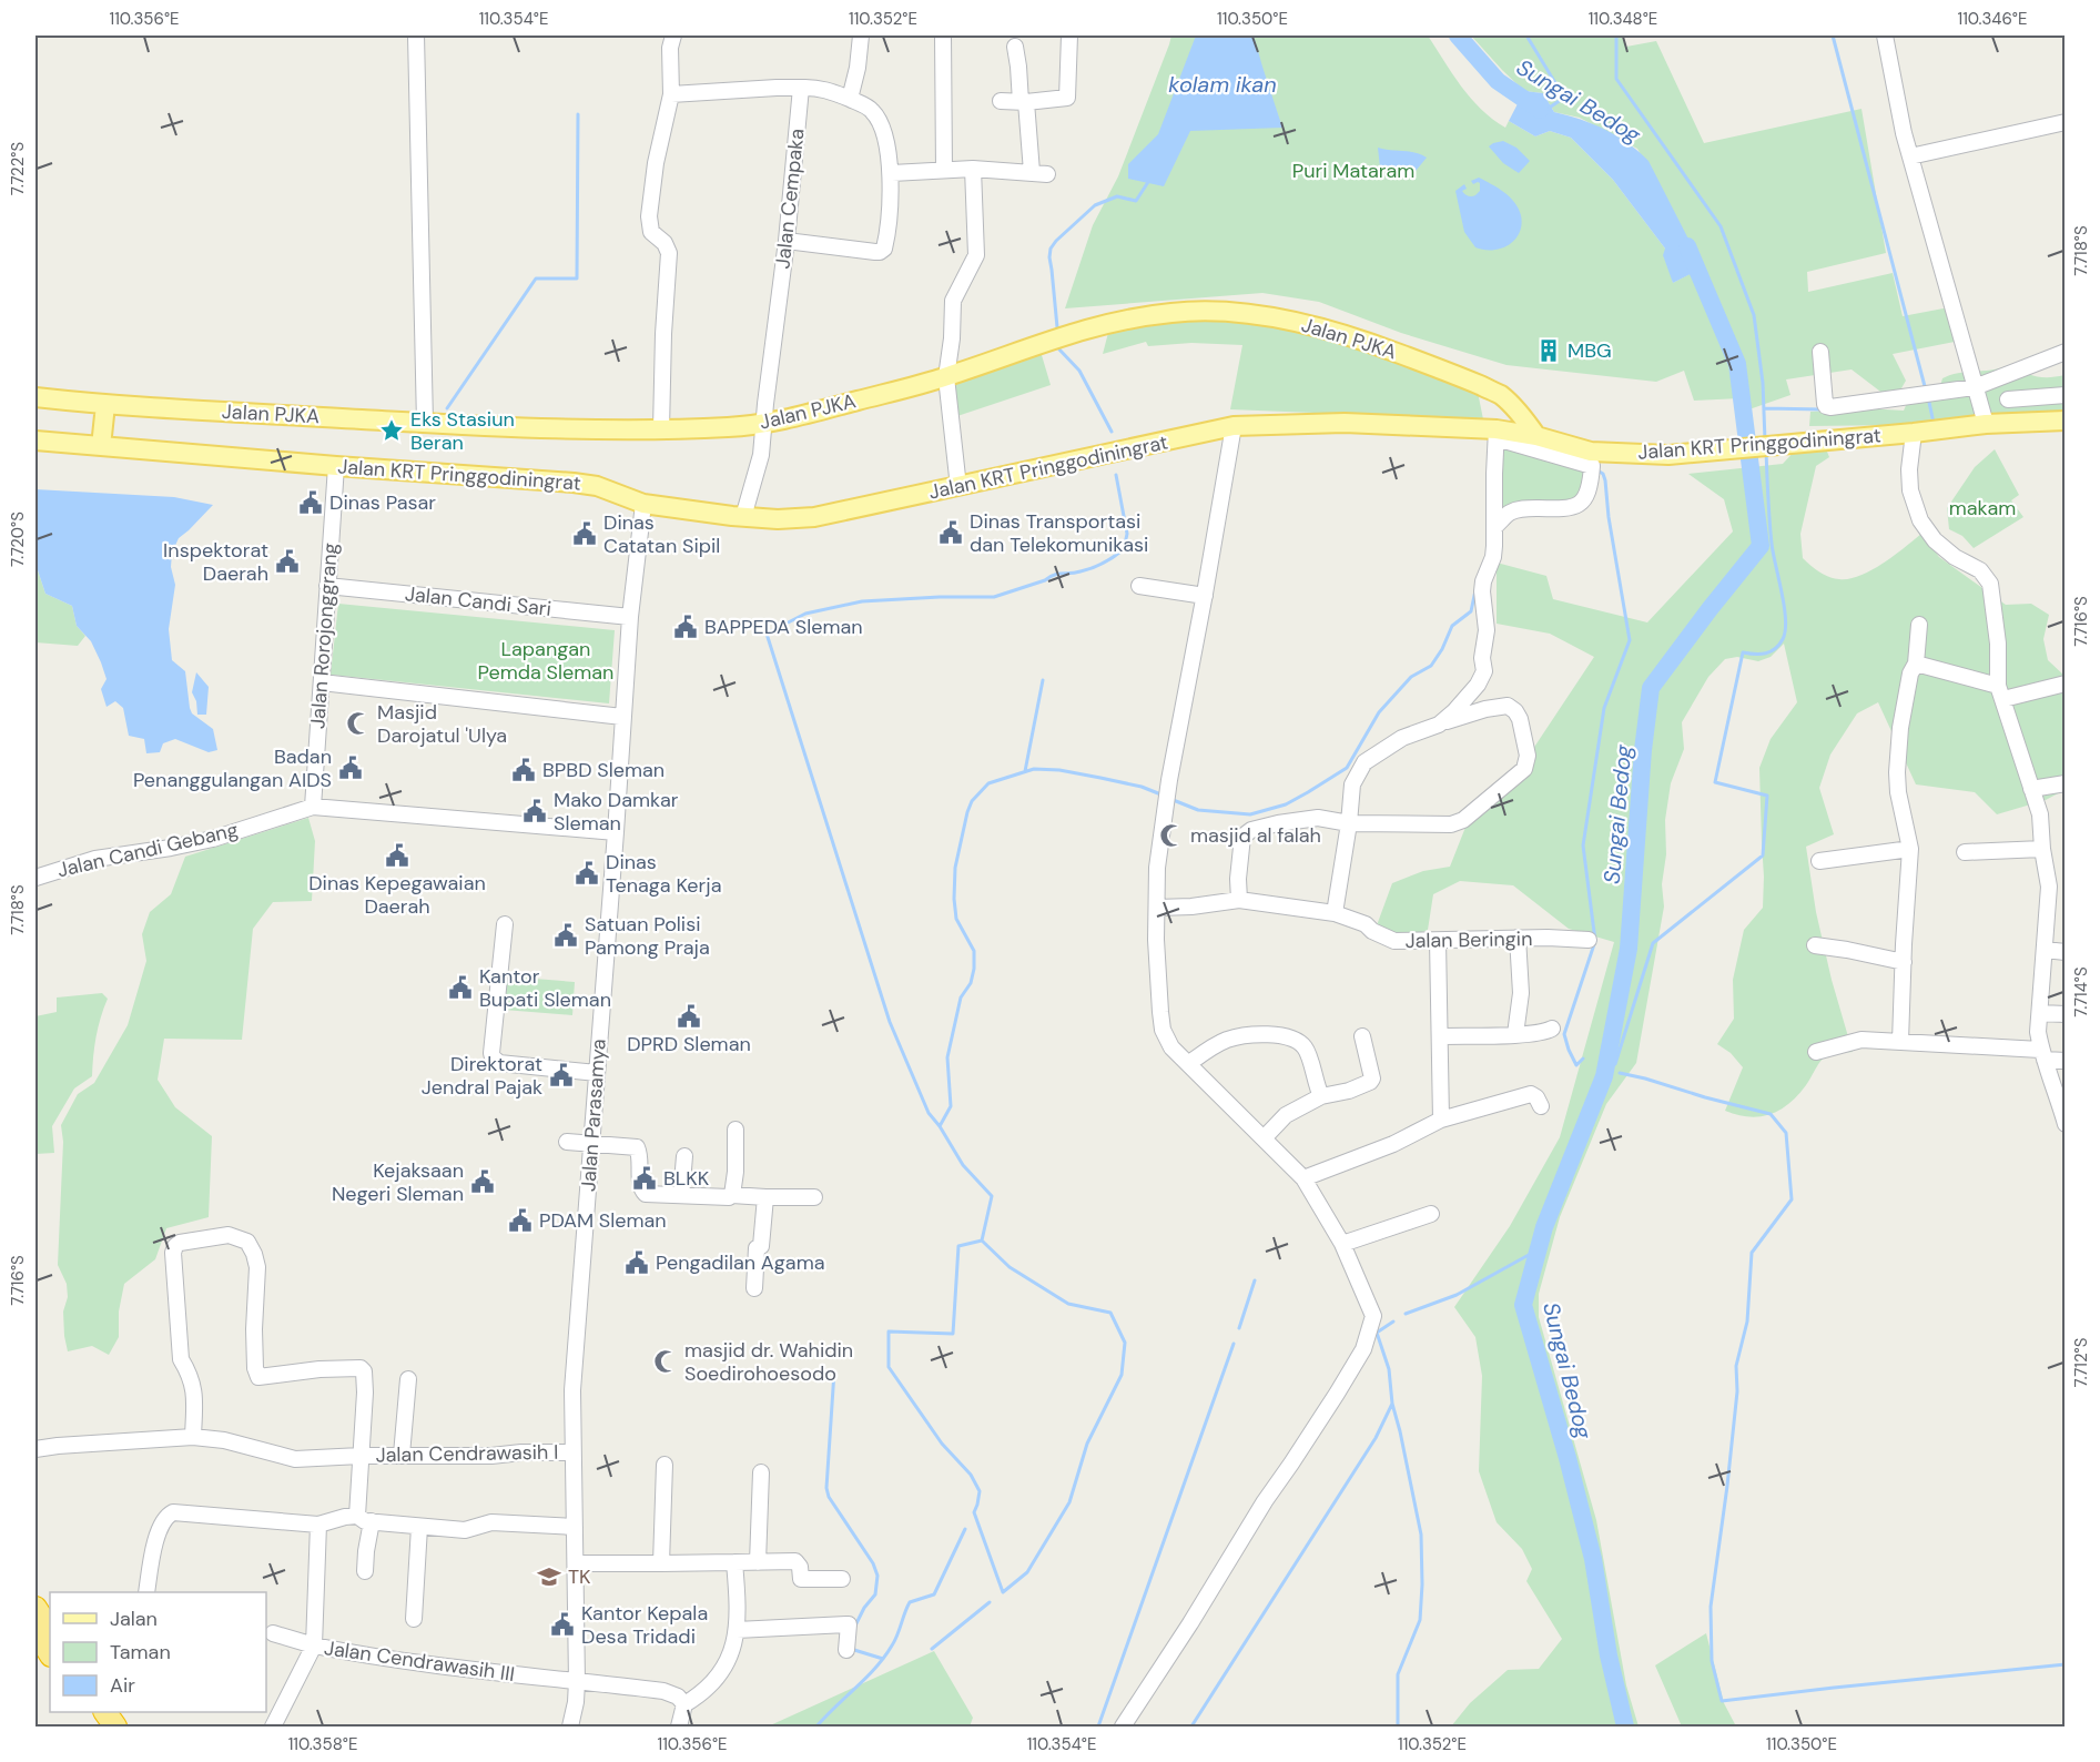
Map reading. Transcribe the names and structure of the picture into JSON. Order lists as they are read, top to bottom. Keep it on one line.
{"streets":{"main road":["Jalan PJKA","Jalan KRT Pringgodiningrat"],"street":["Jalan Cempaka","Jalan Candi Sari","Jalan Rorojonggrang","Jalan Candi Gebang","Jalan Beringin","Jalan Parasamya","Jalan Cendrawasih I","Jalan Cendrawasih III"]},"crossings":[["Jalan Cempaka","Jalan PJKA"],["Jalan Cempaka","Jalan KRT Pringgodiningrat"],["Jalan PJKA","Jalan KRT Pringgodiningrat"],["Jalan KRT Pringgodiningrat","Jalan Rorojonggrang"],["Jalan KRT Pringgodiningrat","Jalan Parasamya"],["Jalan Candi Sari","Jalan Rorojonggrang"],["Jalan Candi Sari","Jalan Parasamya"],["Jalan Rorojonggrang","Jalan Candi Gebang"],["Jalan Candi Gebang","Jalan Parasamya"],["Jalan Parasamya","Jalan Cendrawasih I"],["Jalan Parasamya","Jalan Cendrawasih III"]],"water":["kolam ikan","Sungai Bedog"],"parks":["Puri Mataram","makam","Lapangan Pemda Sleman"],"places":{"building":["MBG"],"place":["Eks Stasiun Beran"],"public building":["Dinas Pasar","Dinas Transportasi dan Telekomunikasi","Dinas Catatan Sipil","Inspektorat Daerah","BAPPEDA Sleman","Badan Penanggulangan AIDS","BPBD Sleman","Mako Damkar Sleman","Dinas Kepegawaian Daerah","Dinas Tenaga Kerja","Satuan Polisi Pamong Praja","Kantor Bupati Sleman","DPRD Sleman","Direktorat Jendral Pajak","BLKK","Kejaksaan Negeri Sleman","PDAM Sleman","Pengadilan Agama","Kantor Kepala Desa Tridadi"],"mosque":["Masjid Darojatul 'Ulya","masjid al falah","masjid dr. Wahidin Soedirohoesodo"],"school or university":["TK"]},"legend":["Jalan","Taman","Air"],"coordinates":["110.356°E","110.354°E","110.352°E","110.350°E","110.348°E","110.346°E","7.722°S","7.718°S","7.720°S","7.716°S","7.714°S","7.712°S","110.358°E"]}
